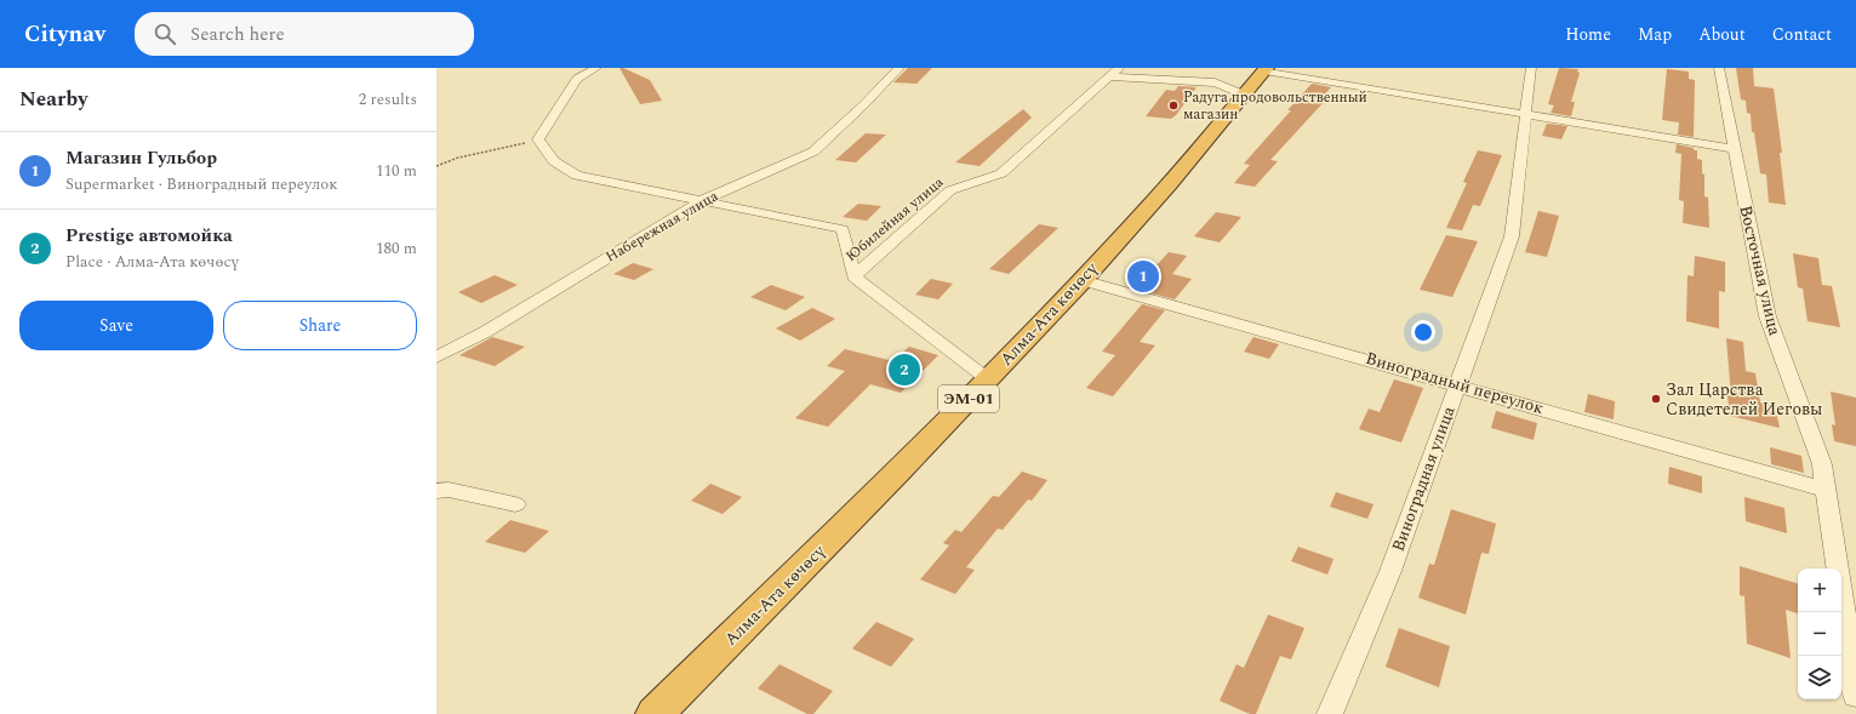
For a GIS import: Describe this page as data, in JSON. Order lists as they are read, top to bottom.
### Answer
{
  "streets": {
    "highway": ["Алма-Ата көчөсү", "ЭМ-01"],
    "street": [
      "Юбилейная улица",
      "Набережная улица",
      "Восточная улица",
      "Виноградный переулок",
      "Виноградная улица"
    ]
  },
  "crossings": [
    ["Восточная улица", "Виноградный переулок"],
    ["Алма-Ата көчөсү", "Виноградный переулок"],
    ["Виноградный переулок", "Виноградная улица"]
  ],
  "places": ["Радуга продовольственный магазин", "Зал Царства Свидетелей Иеговы"],
  "page": {
    "header": "Citynav",
    "search": "Search here",
    "nav": [
      "Home",
      "Map",
      "About",
      "Contact"
    ],
    "heading": ["Nearby", "2 results"],
    "list": [
      {
        "mark": "1",
        "name": "Магазин Гульбор",
        "note": "Supermarket · Виноградный переулок",
        "value": "110 m"
      },
      {
        "mark": "2",
        "name": "Prestige автомойка",
        "note": "Place · Алма-Ата көчөсү",
        "value": "180 m"
      }
    ],
    "pins": ["1", "2"],
    "buttons": ["Save", "Share"],
    "map_buttons": ["+", "−"]
  }
}
